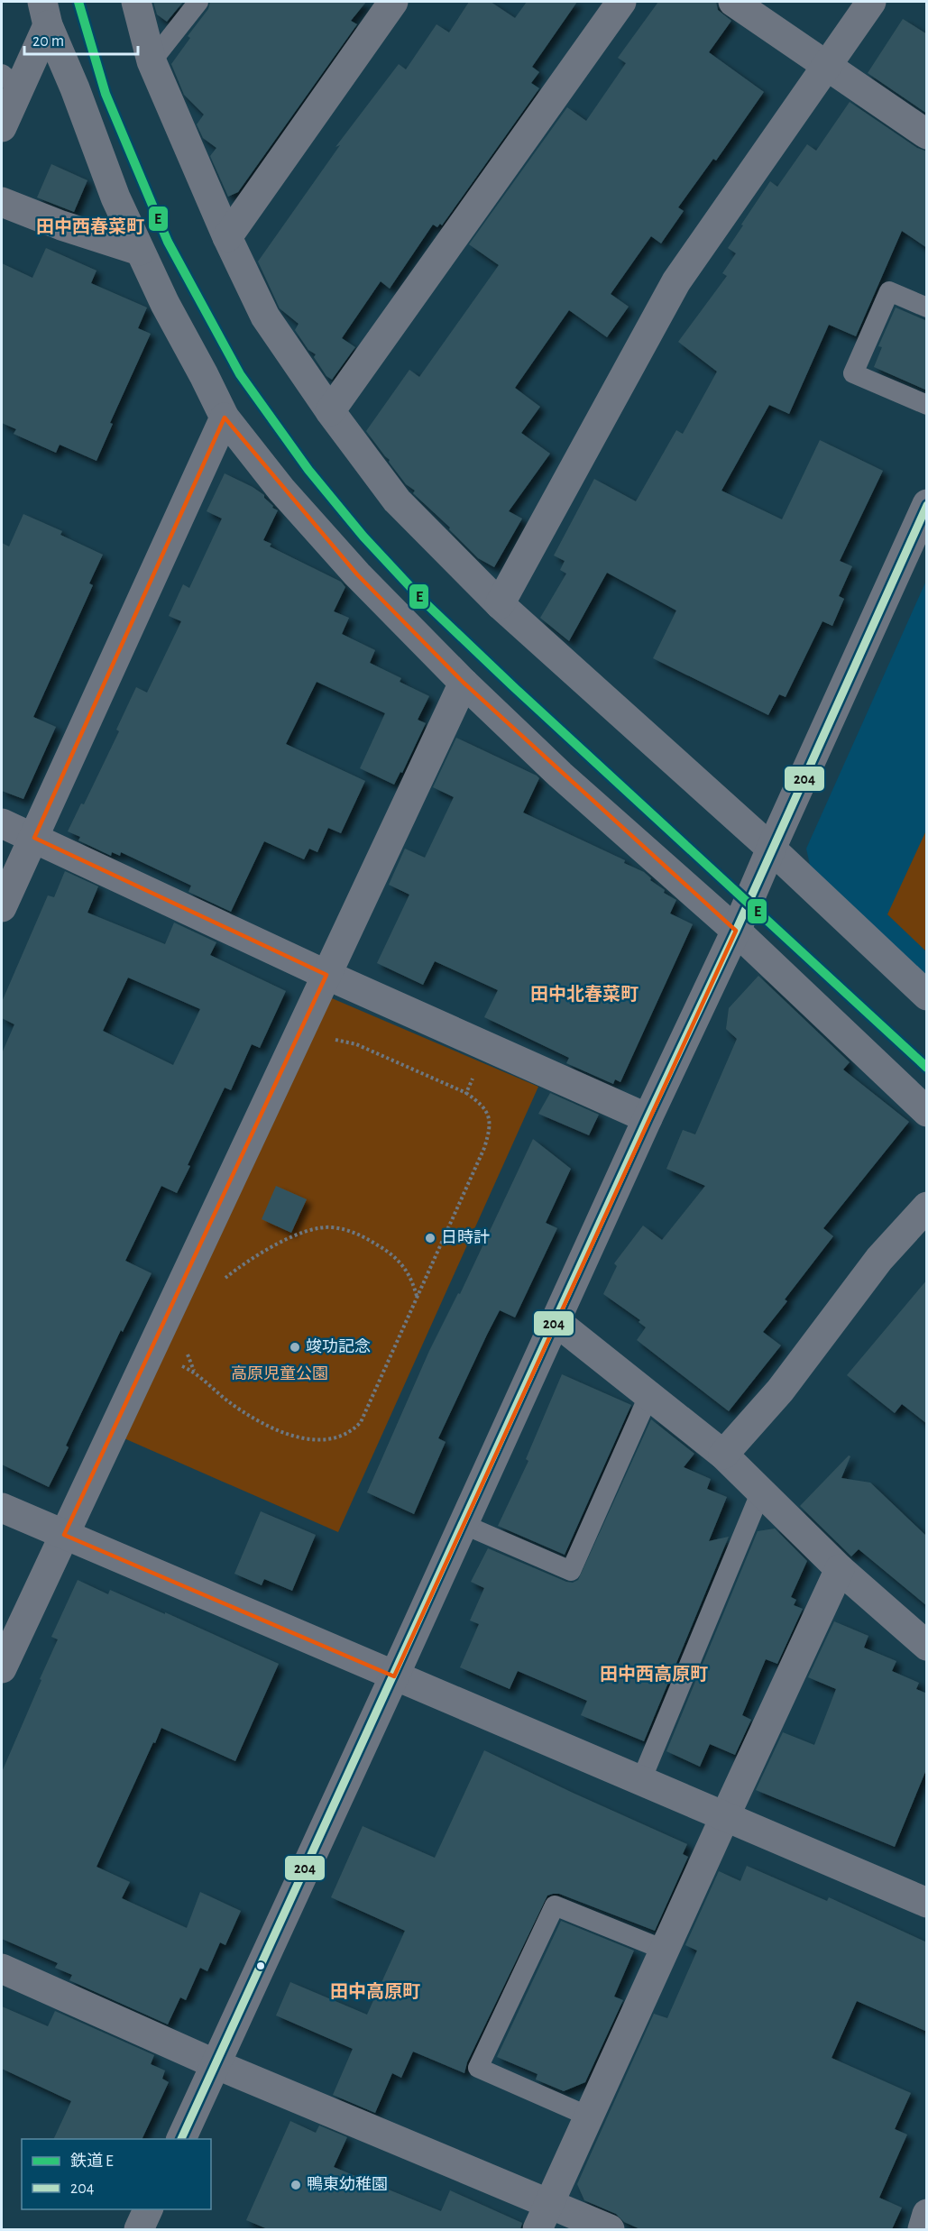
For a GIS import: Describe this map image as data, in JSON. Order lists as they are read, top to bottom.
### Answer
{
  "districts": [
    "田中西春菜町",
    "田中北春菜町",
    "田中西高原町",
    "田中高原町"
  ],
  "parks": ["高原児童公園"],
  "places": ["日時計", "竣功記念", "鴨東幼稚園"],
  "lines": ["rail line E", "transit line 204"],
  "legend": ["鉄道 E", "204"],
  "scale_bar": "20 m"
}
